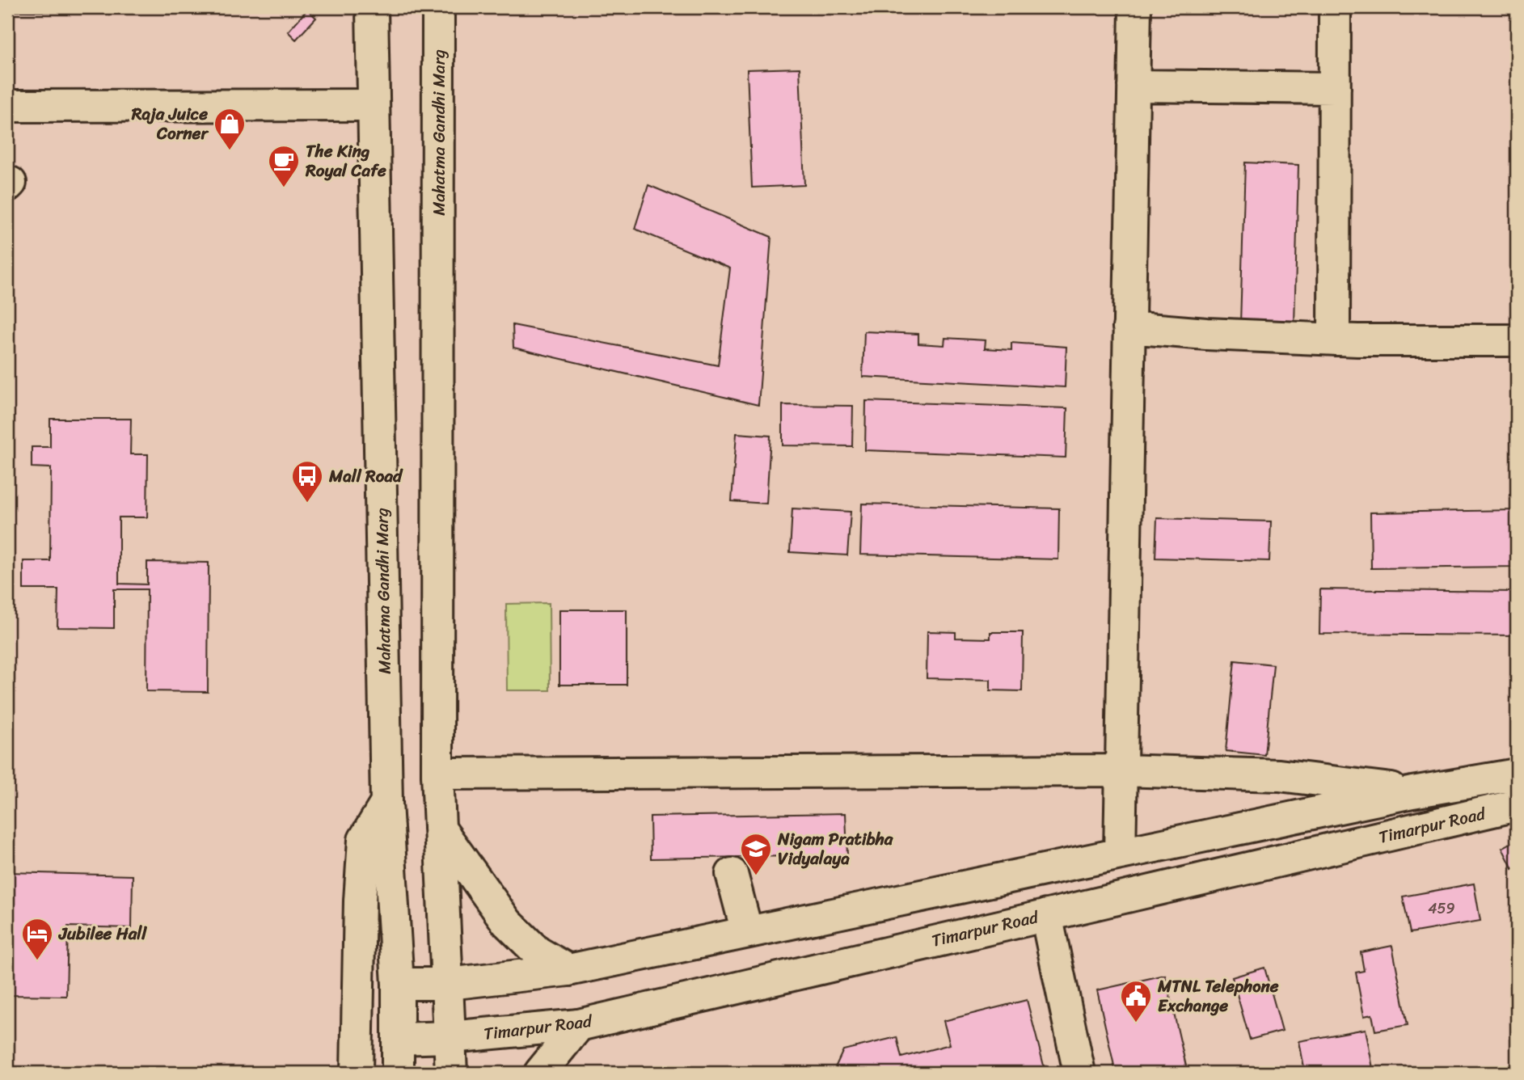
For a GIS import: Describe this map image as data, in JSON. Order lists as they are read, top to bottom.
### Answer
{
  "streets": {
    "street": ["Mahatma Gandhi Marg", "Timarpur Road"]
  },
  "crossings": [
    ["Mahatma Gandhi Marg", "Timarpur Road"]
  ],
  "places": {
    "shop": ["Raja Juice Corner"],
    "cafe": ["The King Royal Cafe"],
    "bus stop": ["Mall Road"],
    "school or university": ["Nigam Pratibha Vidyalaya"],
    "hotel": ["Jubilee Hall"],
    "public building": ["MTNL Telephone Exchange"]
  },
  "house_numbers": ["459"]
}
